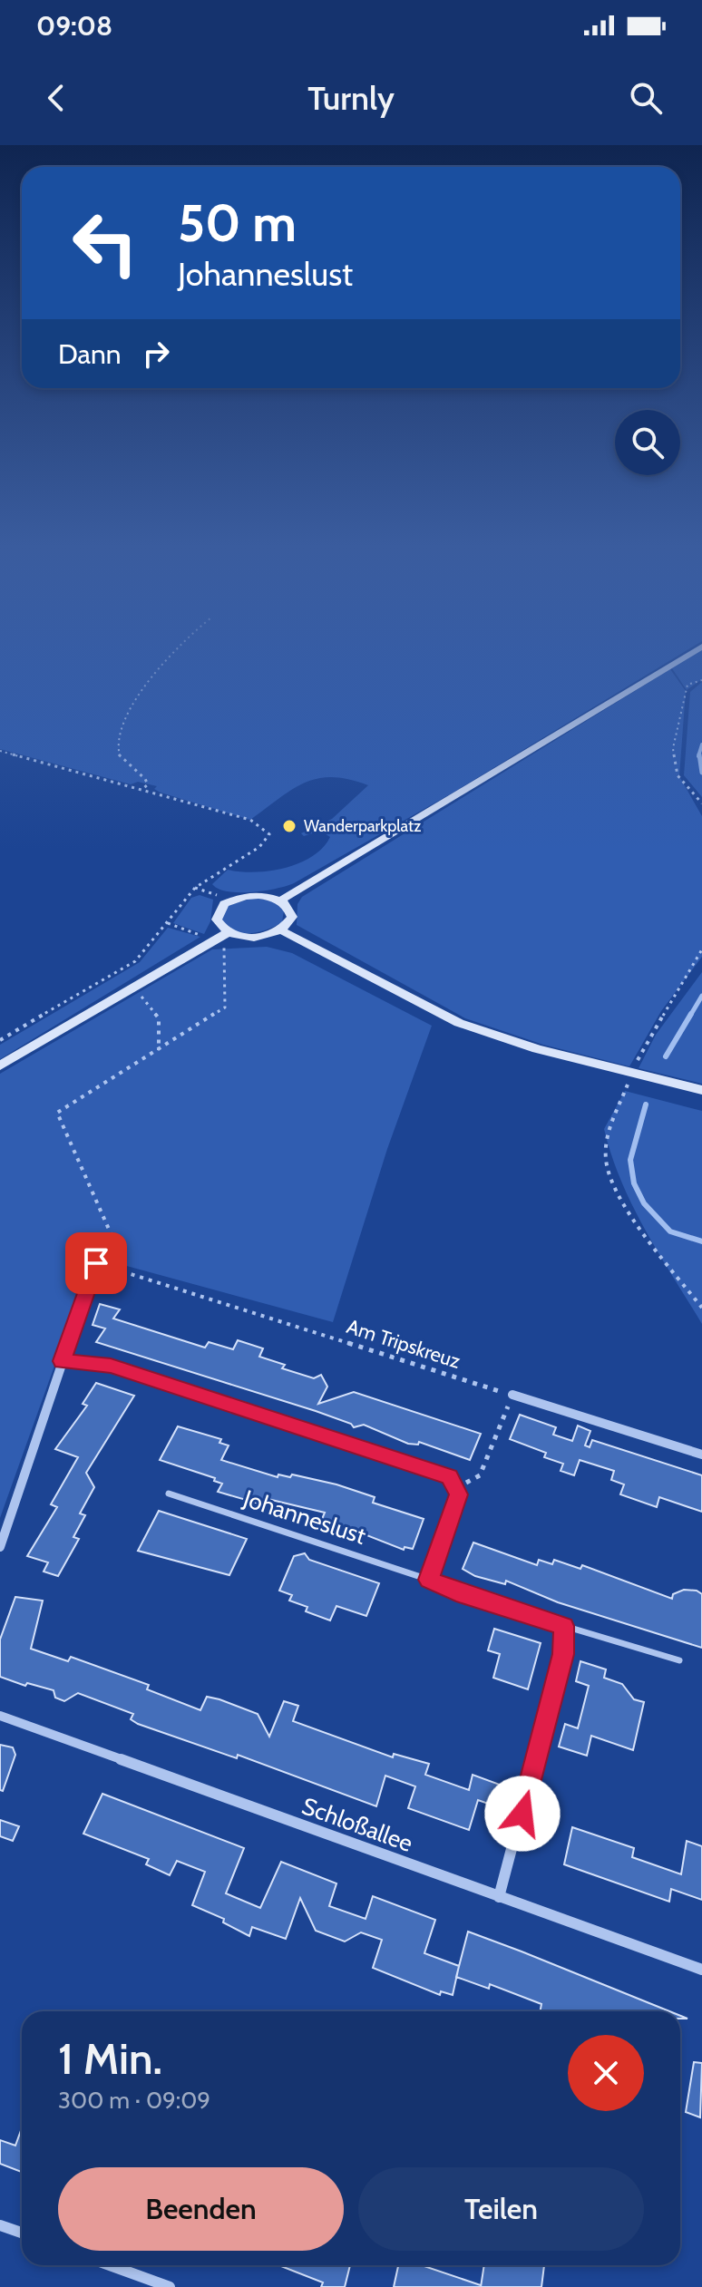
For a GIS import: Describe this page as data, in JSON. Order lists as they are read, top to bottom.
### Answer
{
  "streets": {
    "street": ["Johanneslust", "Schloßallee"],
    "path": ["Am Tripskreuz"]
  },
  "places": ["Wanderparkplatz"],
  "page": {
    "status": "09:08",
    "header": "Turnly",
    "turn": ["50 m", "Johanneslust"],
    "then": "Dann",
    "heading": ["1 Min.", "300 m · 09:09"],
    "buttons": ["Beenden", "Teilen"]
  }
}
